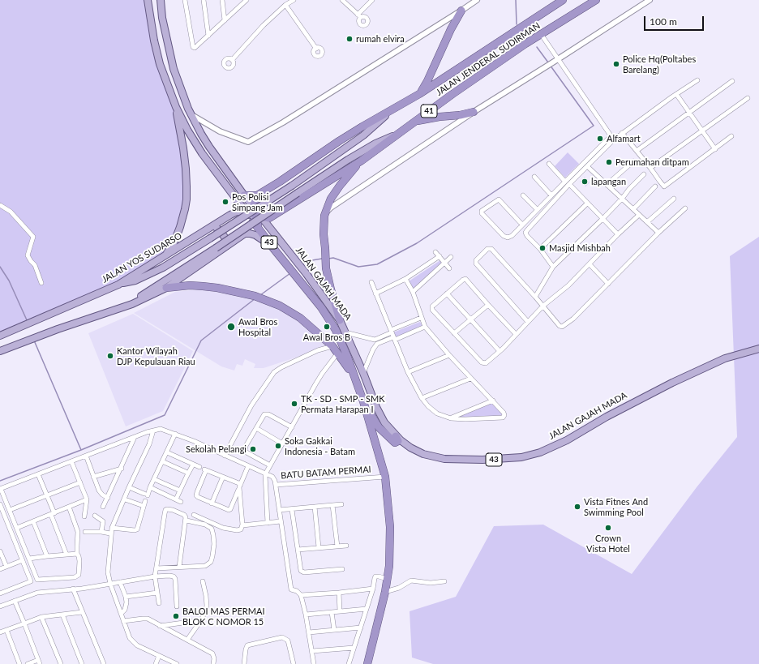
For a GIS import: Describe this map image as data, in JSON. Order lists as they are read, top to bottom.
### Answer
{
  "streets": {
    "highway": [
      "JALAN JENDERAL SUDIRMAN",
      "41",
      "43",
      "JALAN GAJAH MADA"
    ],
    "main road": ["JALAN YOS SUDARSO"],
    "street": ["BATU BATAM PERMAI"]
  },
  "crossings": [
    ["JALAN JENDERAL SUDIRMAN", "JALAN YOS SUDARSO"],
    ["JALAN JENDERAL SUDIRMAN", "JALAN GAJAH MADA"],
    ["JALAN YOS SUDARSO", "JALAN GAJAH MADA"],
    ["JALAN GAJAH MADA", "BATU BATAM PERMAI"]
  ],
  "places": [
    "rumah elvira",
    "Police Hq(Poltabes Barelang)",
    "Alfamart",
    "Perumahan ditpam",
    "lapangan",
    "Pos Polisi Simpang Jam",
    "Masjid Mishbah",
    "Awal Bros Hospital",
    "Awal Bros B",
    "Kantor Wilayah DJP Kepulauan Riau",
    "TK - SD - SMP - SMK Permata Harapan I",
    "Soka Gakkai Indonesia - Batam",
    "Sekolah Pelangi",
    "Vista Fitnes And Swimming Pool",
    "Crown Vista Hotel",
    "BALOI MAS PERMAI BLOK C NOMOR 15"
  ],
  "scale_bar": "100 m"
}
